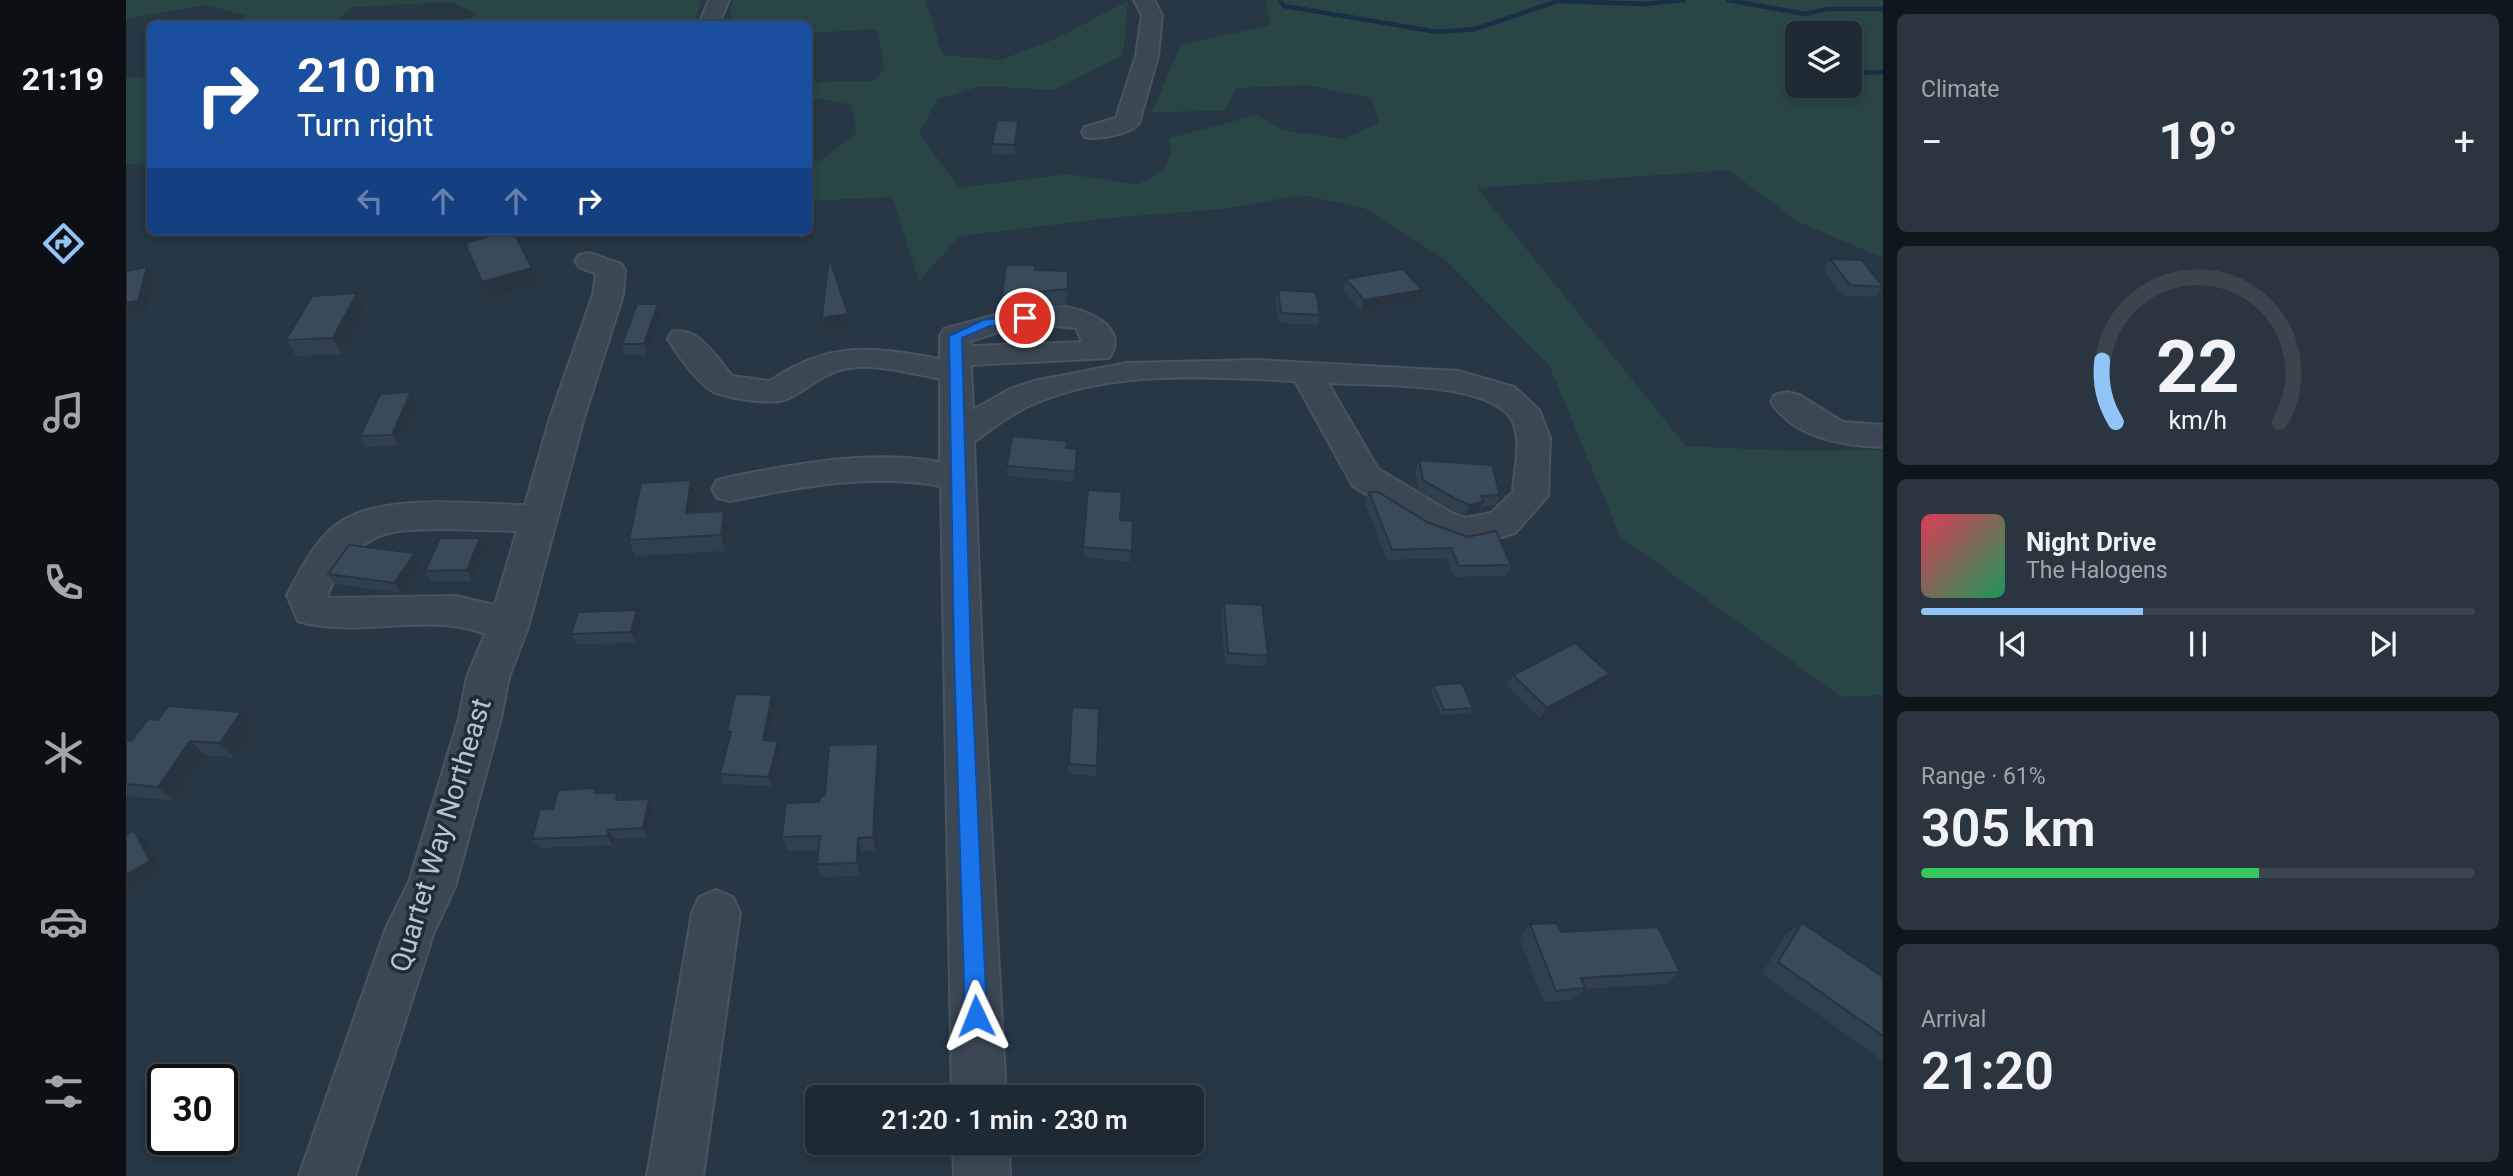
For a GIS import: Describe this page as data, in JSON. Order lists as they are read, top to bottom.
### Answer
{
  "streets": {
    "street": ["Quartet Way Northeast"]
  },
  "page": {
    "tabs": "21:19",
    "tile": [
      "Climate",
      ["Range · 61%", "305 km"],
      ["Arrival", "21:20"]
    ],
    "turn": ["210 m", "Turn right"],
    "heat": ["−", "19°", "+"],
    "song": ["Night Drive", "The Halogens"],
    "limit": "30",
    "trip": "21:20 · 1 min · 230 m",
    "gauge": ["22", "km/h"]
  }
}
